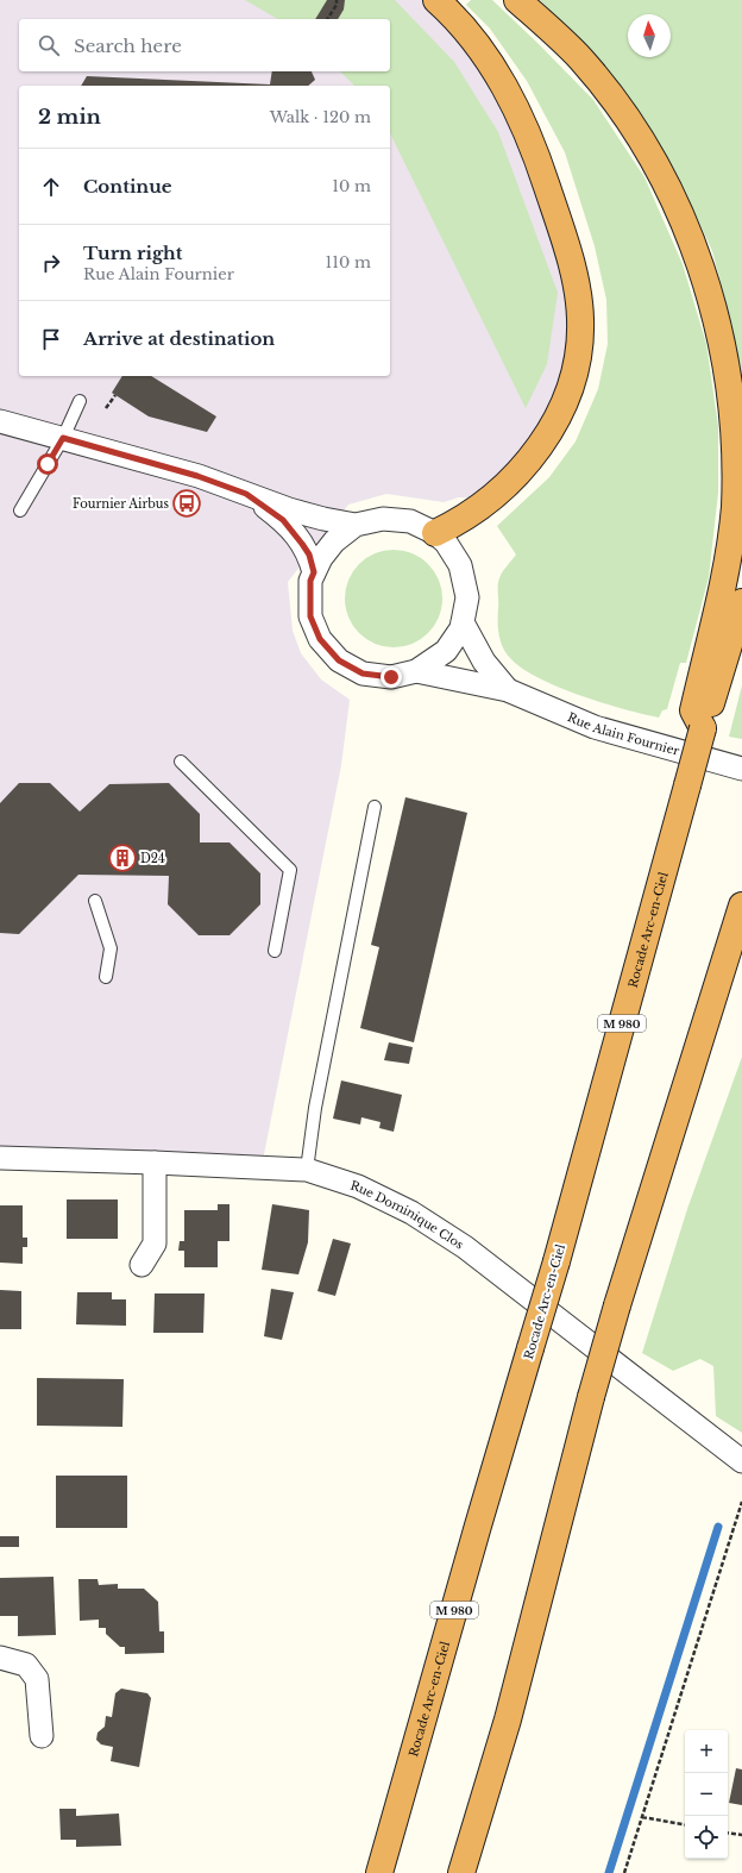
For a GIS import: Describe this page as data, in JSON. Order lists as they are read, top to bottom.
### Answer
{
  "streets": {
    "highway": ["Rocade Arc-en-Ciel", "M 980"],
    "street": ["Rue Alain Fournier", "Rue Dominique Clos"]
  },
  "crossings": [
    ["Rocade Arc-en-Ciel", "M 980"]
  ],
  "places": {
    "bus stop": ["Fournier Airbus"],
    "building": ["D24"]
  },
  "north": "top",
  "page": {
    "search": "Search here",
    "heading": ["2 min", "Walk · 120 m"],
    "list": [
      ["Continue", "10 m"],
      ["Turn right", "Rue Alain Fournier", "110 m"],
      "Arrive at destination"
    ],
    "map_buttons": ["+", "−"]
  }
}
